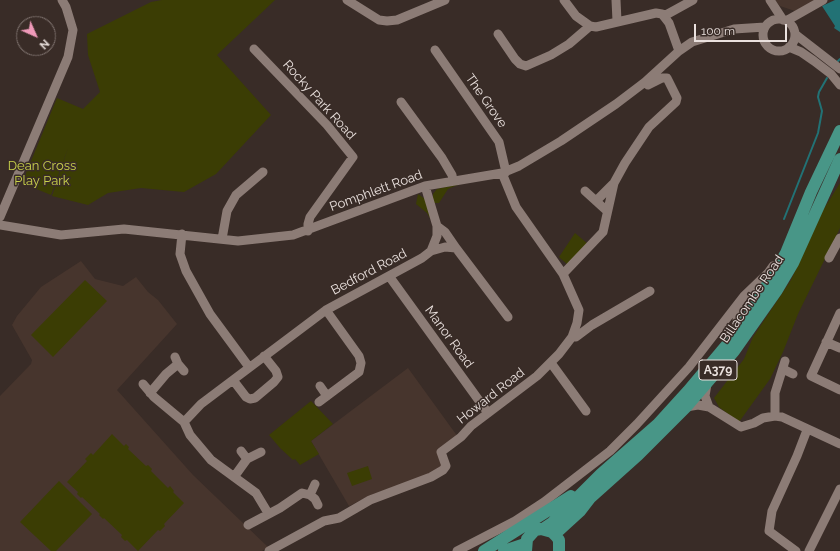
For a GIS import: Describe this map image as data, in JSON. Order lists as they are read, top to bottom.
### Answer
{
  "streets": {
    "main road": ["Billacombe Road", "A379"],
    "street": [
      "Rocky Park Road",
      "The Grove",
      "Pomphlett Road",
      "Bedford Road",
      "Manor Road",
      "Howard Road"
    ]
  },
  "crossings": [
    ["Rocky Park Road", "Pomphlett Road"],
    ["The Grove", "Pomphlett Road"],
    ["The Grove", "Howard Road"],
    ["Pomphlett Road", "Howard Road"],
    ["Bedford Road", "Manor Road"],
    ["Manor Road", "Howard Road"]
  ],
  "parks": ["Dean Cross Play Park"],
  "scale_bar": "100 m",
  "north": "bottom right"
}
